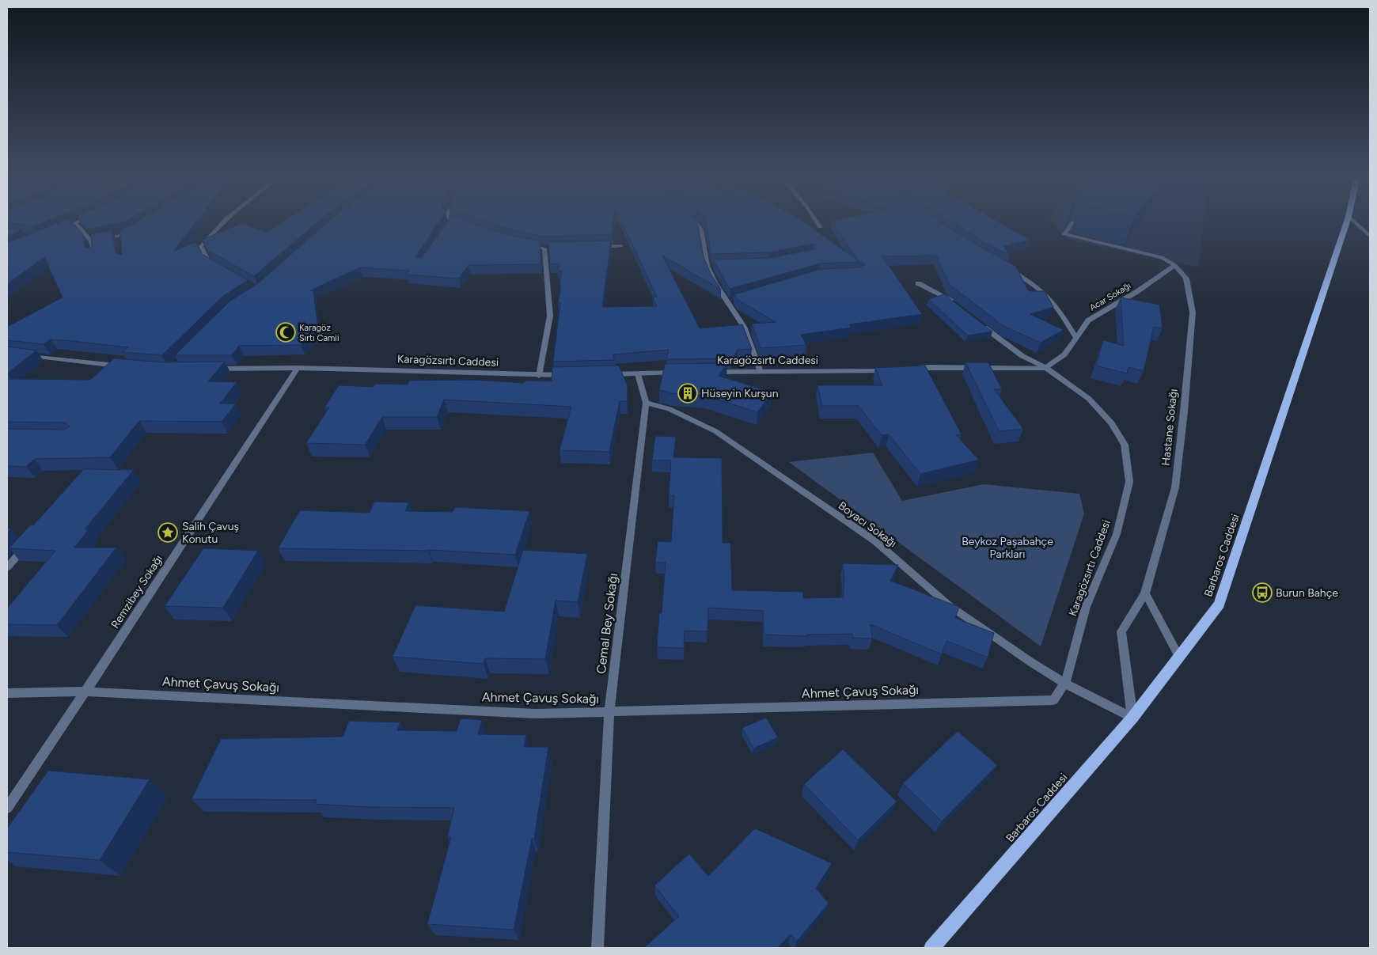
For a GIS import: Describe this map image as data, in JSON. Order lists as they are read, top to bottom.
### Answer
{
  "streets": {
    "main road": ["Barbaros Caddesi"],
    "street": [
      "Acar Sokağı",
      "Karagözsırtı Caddesi",
      "Hastane Sokağı",
      "Boyacı Sokağı",
      "Remzibey Sokağı",
      "Cemal Bey Sokağı",
      "Ahmet Çavuş Sokağı"
    ]
  },
  "crossings": [
    ["Acar Sokağı", "Karagözsırtı Caddesi"],
    ["Acar Sokağı", "Hastane Sokağı"],
    ["Karagözsırtı Caddesi", "Boyacı Sokağı"],
    ["Karagözsırtı Caddesi", "Remzibey Sokağı"],
    ["Karagözsırtı Caddesi", "Ahmet Çavuş Sokağı"],
    ["Hastane Sokağı", "Barbaros Caddesi"],
    ["Boyacı Sokağı", "Cemal Bey Sokağı"],
    ["Boyacı Sokağı", "Ahmet Çavuş Sokağı"],
    ["Remzibey Sokağı", "Ahmet Çavuş Sokağı"],
    ["Cemal Bey Sokağı", "Ahmet Çavuş Sokağı"]
  ],
  "parks": ["Beykoz Paşabahçe Parkları"],
  "places": {
    "mosque": ["Karagöz Sırtı Camii"],
    "building": ["Hüseyin Kurşun"],
    "place": ["Salih Çavuş Konutu"],
    "bus stop": ["Burun Bahçe"]
  }
}
